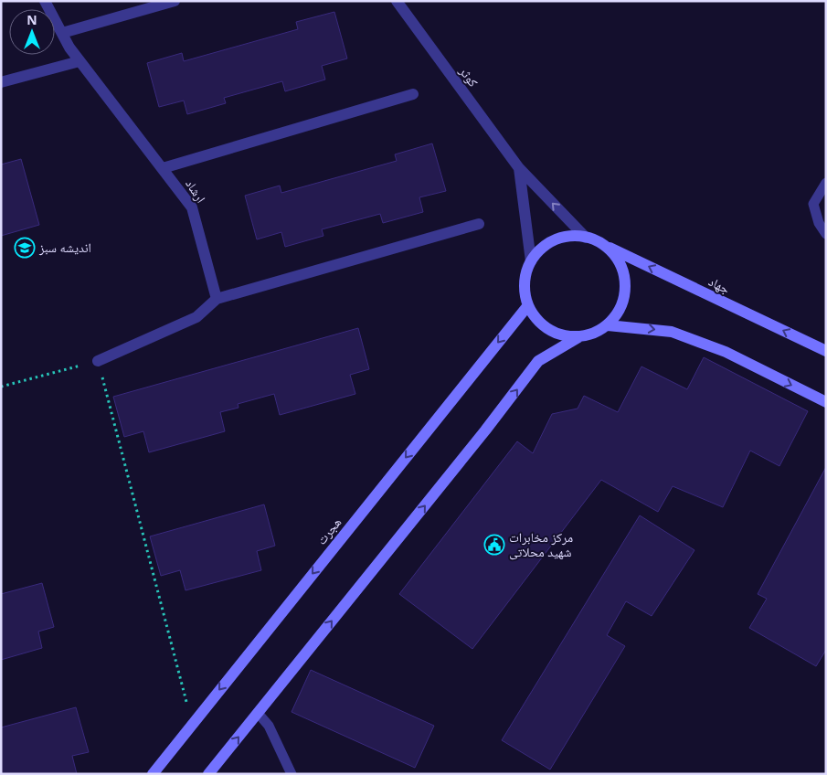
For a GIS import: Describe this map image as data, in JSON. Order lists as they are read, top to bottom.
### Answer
{
  "streets": {
    "main road": ["جهاد", "هجرت"],
    "street": ["کوثر", "ارشاد"]
  },
  "crossings": [
    ["کوثر", "جهاد"],
    ["کوثر", "هجرت"],
    ["جهاد", "هجرت"]
  ],
  "places": {
    "school or university": ["اندیشه سبز"],
    "public building": ["مرکز مخابرات شهید محلاتی"]
  },
  "north": "top"
}
